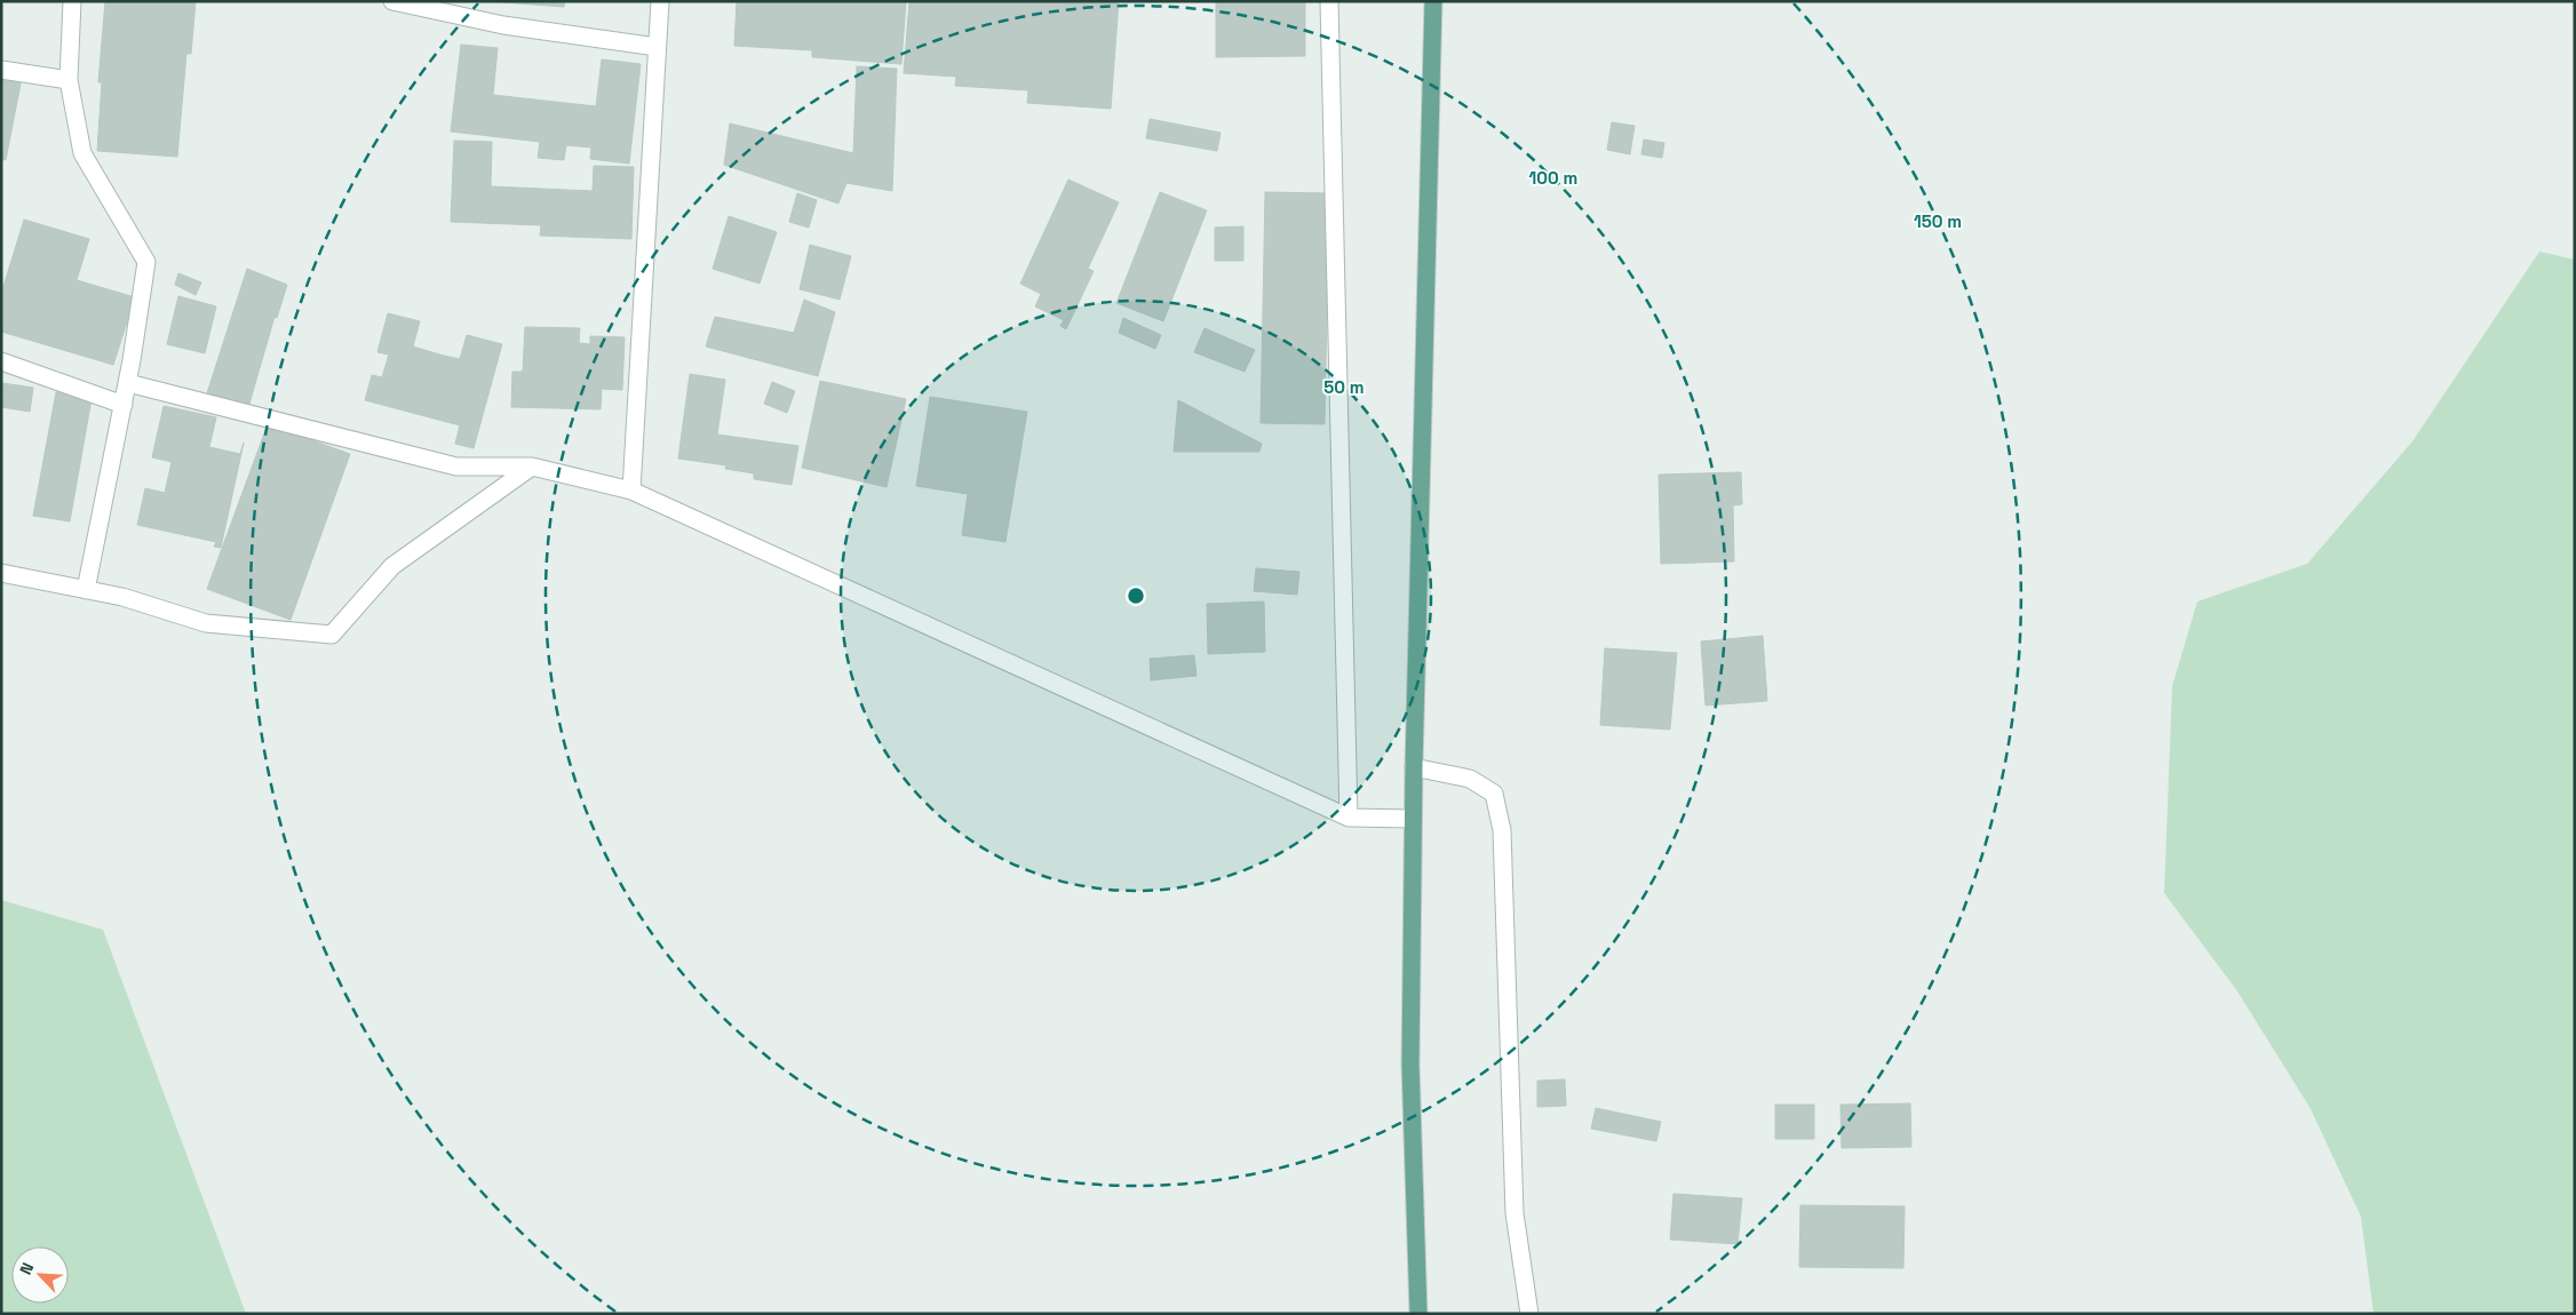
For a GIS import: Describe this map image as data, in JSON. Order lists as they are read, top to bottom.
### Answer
{
  "north": "top left",
  "rings": ["100 m", "150 m", "50 m"]
}
